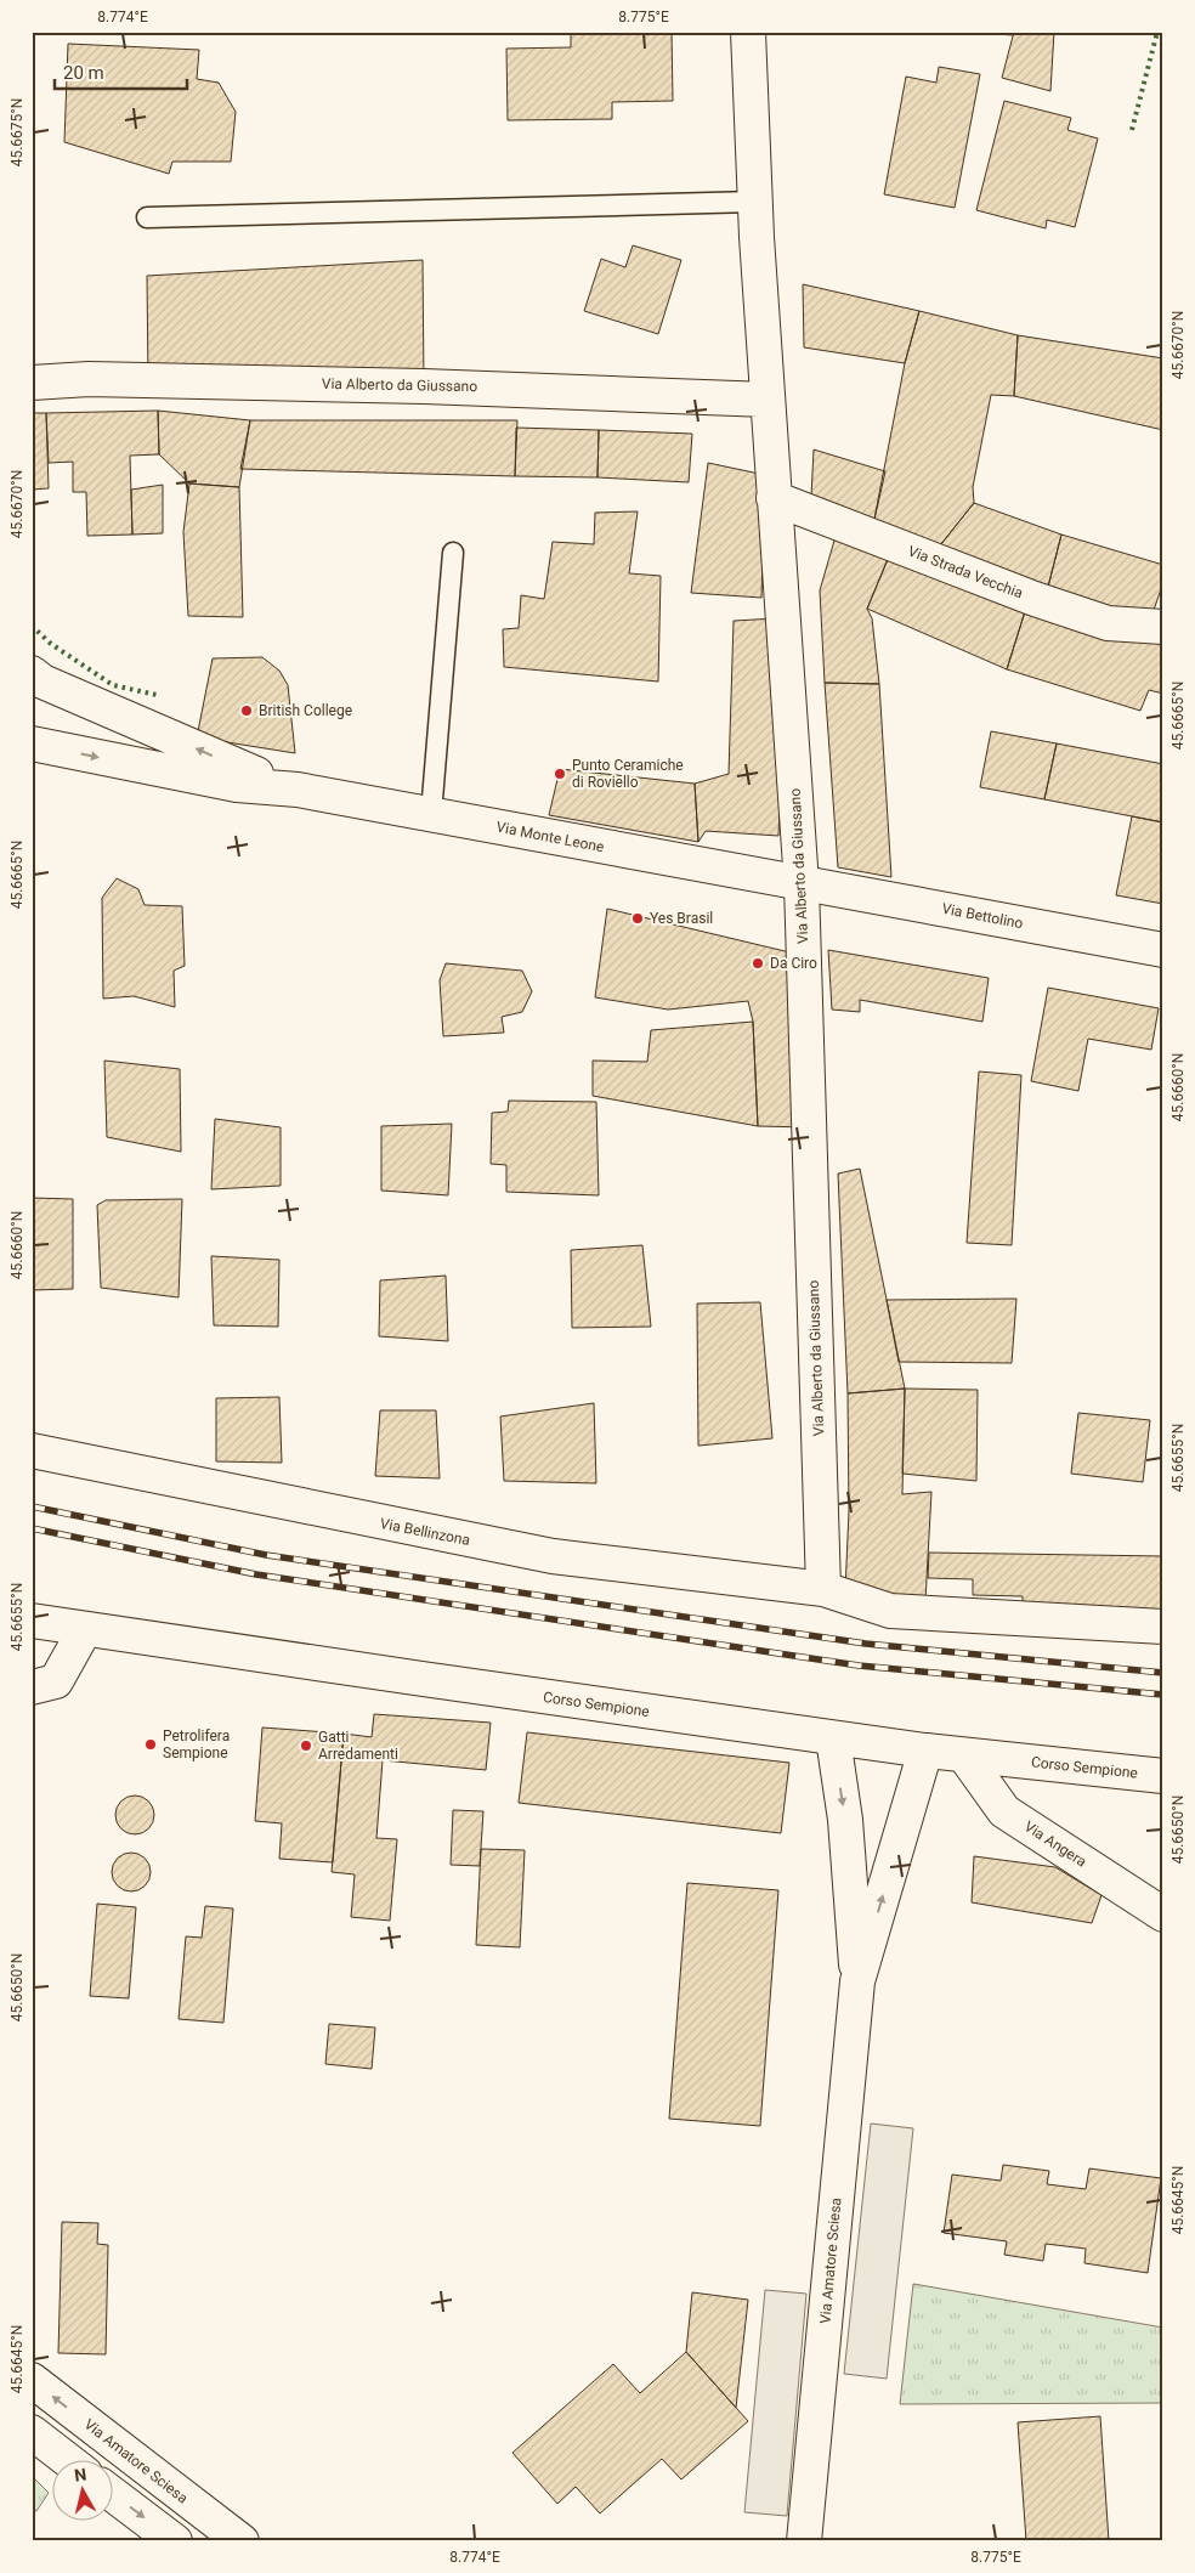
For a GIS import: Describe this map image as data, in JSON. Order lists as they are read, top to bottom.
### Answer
{
  "streets": {
    "street": [
      "Via Alberto da Giussano",
      "Via Strada Vecchia",
      "Via Monte Leone",
      "Via Bettolino",
      "Via Bellinzona",
      "Corso Sempione",
      "Via Angera",
      "Via Amatore Sciesa"
    ]
  },
  "crossings": [
    ["Via Alberto da Giussano", "Via Strada Vecchia"],
    ["Via Alberto da Giussano", "Via Monte Leone"],
    ["Via Alberto da Giussano", "Via Bettolino"],
    ["Via Alberto da Giussano", "Via Bellinzona"],
    ["Via Monte Leone", "Via Bettolino"],
    ["Corso Sempione", "Via Angera"],
    ["Corso Sempione", "Via Amatore Sciesa"]
  ],
  "places": [
    "British College",
    "Punto Ceramiche di Roviello",
    "Yes Brasil",
    "Da Ciro",
    "Petrolifera Sempione",
    "Gatti Arredamenti"
  ],
  "scale_bar": "20 m",
  "north": "top",
  "coordinates": [
    "8.774°E",
    "8.775°E",
    "45.6675°N",
    "45.6670°N",
    "45.6665°N",
    "45.6660°N",
    "45.6655°N",
    "45.6650°N",
    "45.6645°N"
  ]
}
